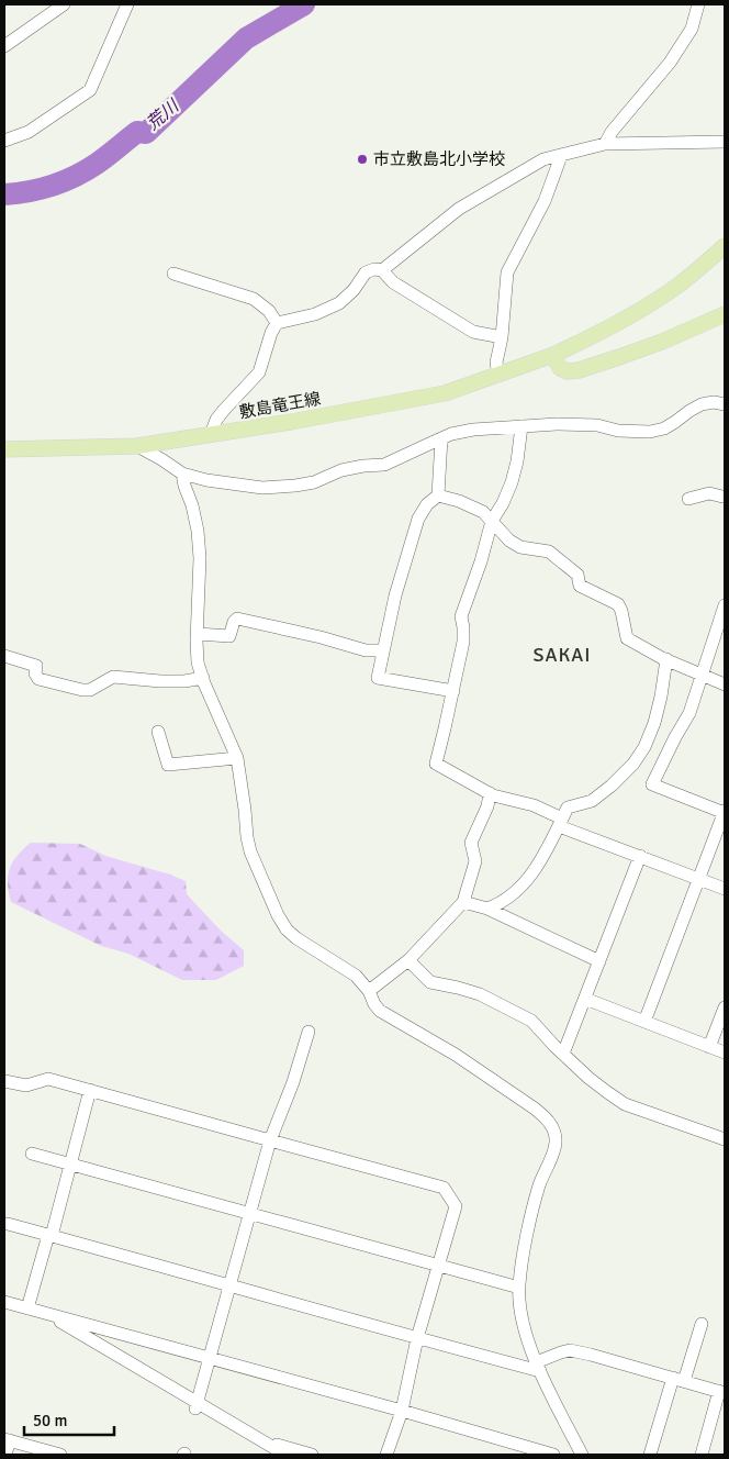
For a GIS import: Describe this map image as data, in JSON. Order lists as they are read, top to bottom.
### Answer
{
  "streets": {
    "main road": ["敷島竜王線"]
  },
  "districts": ["SAKAI"],
  "water": ["荒川"],
  "places": ["市立敷島北小学校"],
  "scale_bar": "50 m"
}
